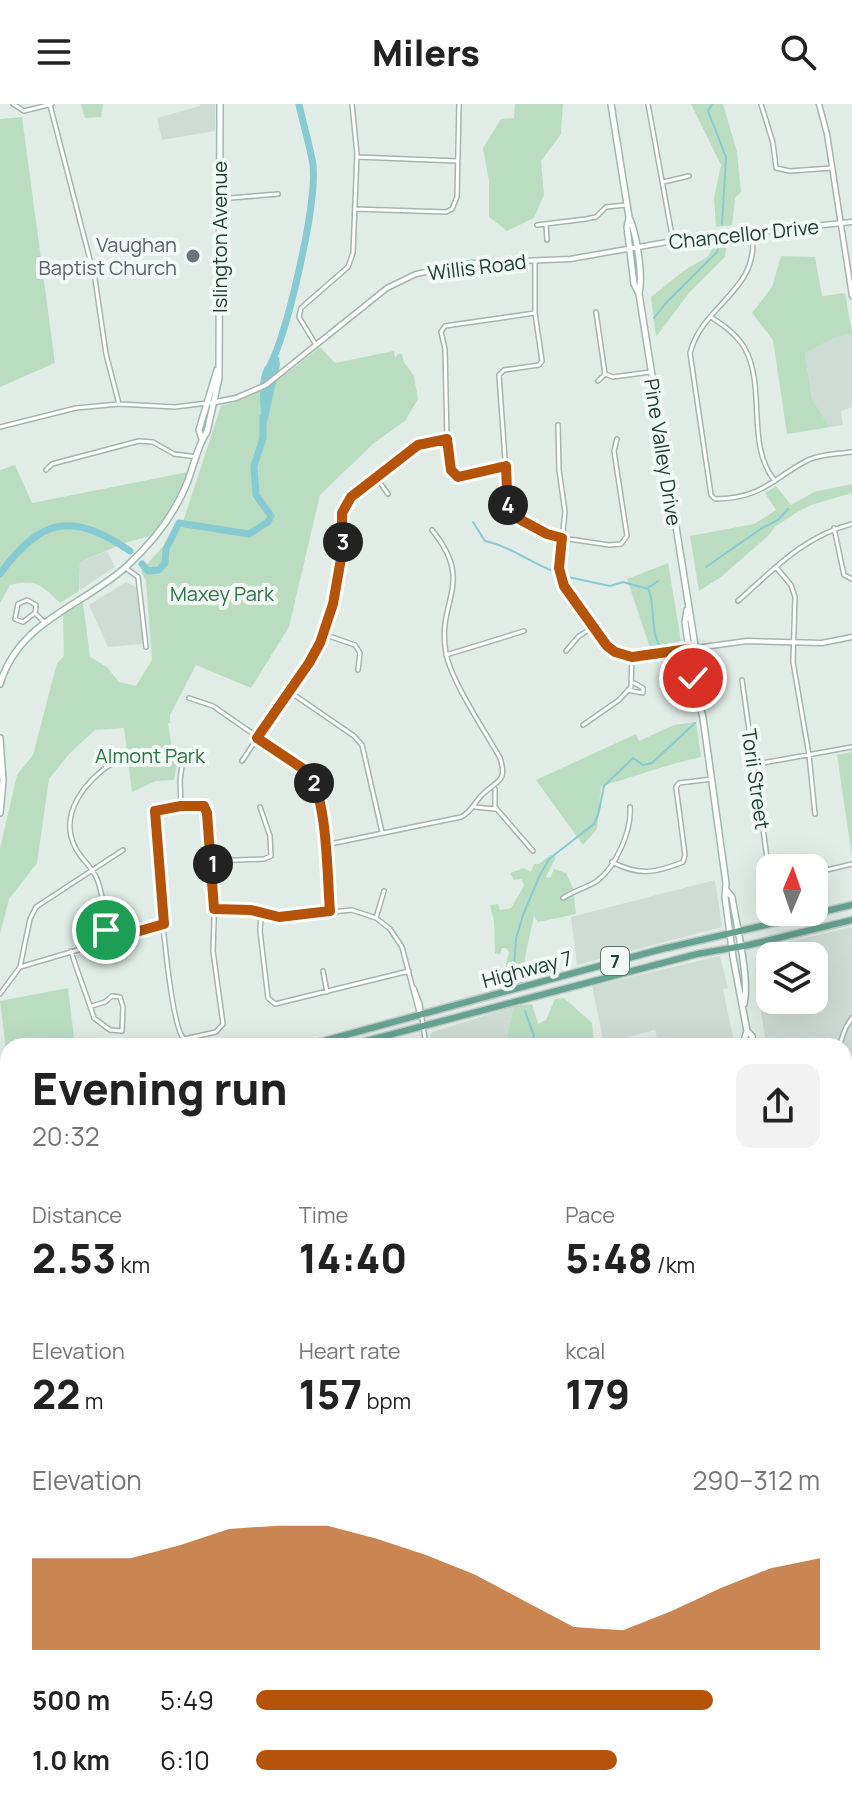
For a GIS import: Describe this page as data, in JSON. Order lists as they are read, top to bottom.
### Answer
{
  "streets": {
    "main road": [
      "Islington Avenue",
      "Pine Valley Drive",
      "7",
      "Highway 7"
    ],
    "street": ["Chancellor Drive", "Willis Road", "Torii Street"]
  },
  "crossings": [
    ["Chancellor Drive", "Willis Road"],
    ["Chancellor Drive", "Pine Valley Drive"],
    ["Islington Avenue", "Willis Road"],
    ["Willis Road", "Pine Valley Drive"],
    ["Pine Valley Drive", "Highway 7"]
  ],
  "parks": ["Maxey Park", "Almont Park"],
  "places": ["Vaughan Baptist Church"],
  "north": "top",
  "page": {
    "header": "Milers",
    "pins": [
      "4",
      "3",
      "2",
      "1"
    ],
    "heading": ["Evening run", "20:32"],
    "stats": [
      ["Distance", "2.53 km"],
      ["Time", "14:40"],
      ["Pace", "5:48 /km"],
      ["Elevation", "22 m"],
      ["Heart rate", "157 bpm"],
      ["kcal", "179"]
    ],
    "chart": ["Elevation", "290–312 m"],
    "list": [
      {
        "name": "500 m",
        "note": "5:49"
      },
      {
        "name": "1.0 km",
        "note": "6:10"
      }
    ]
  }
}
